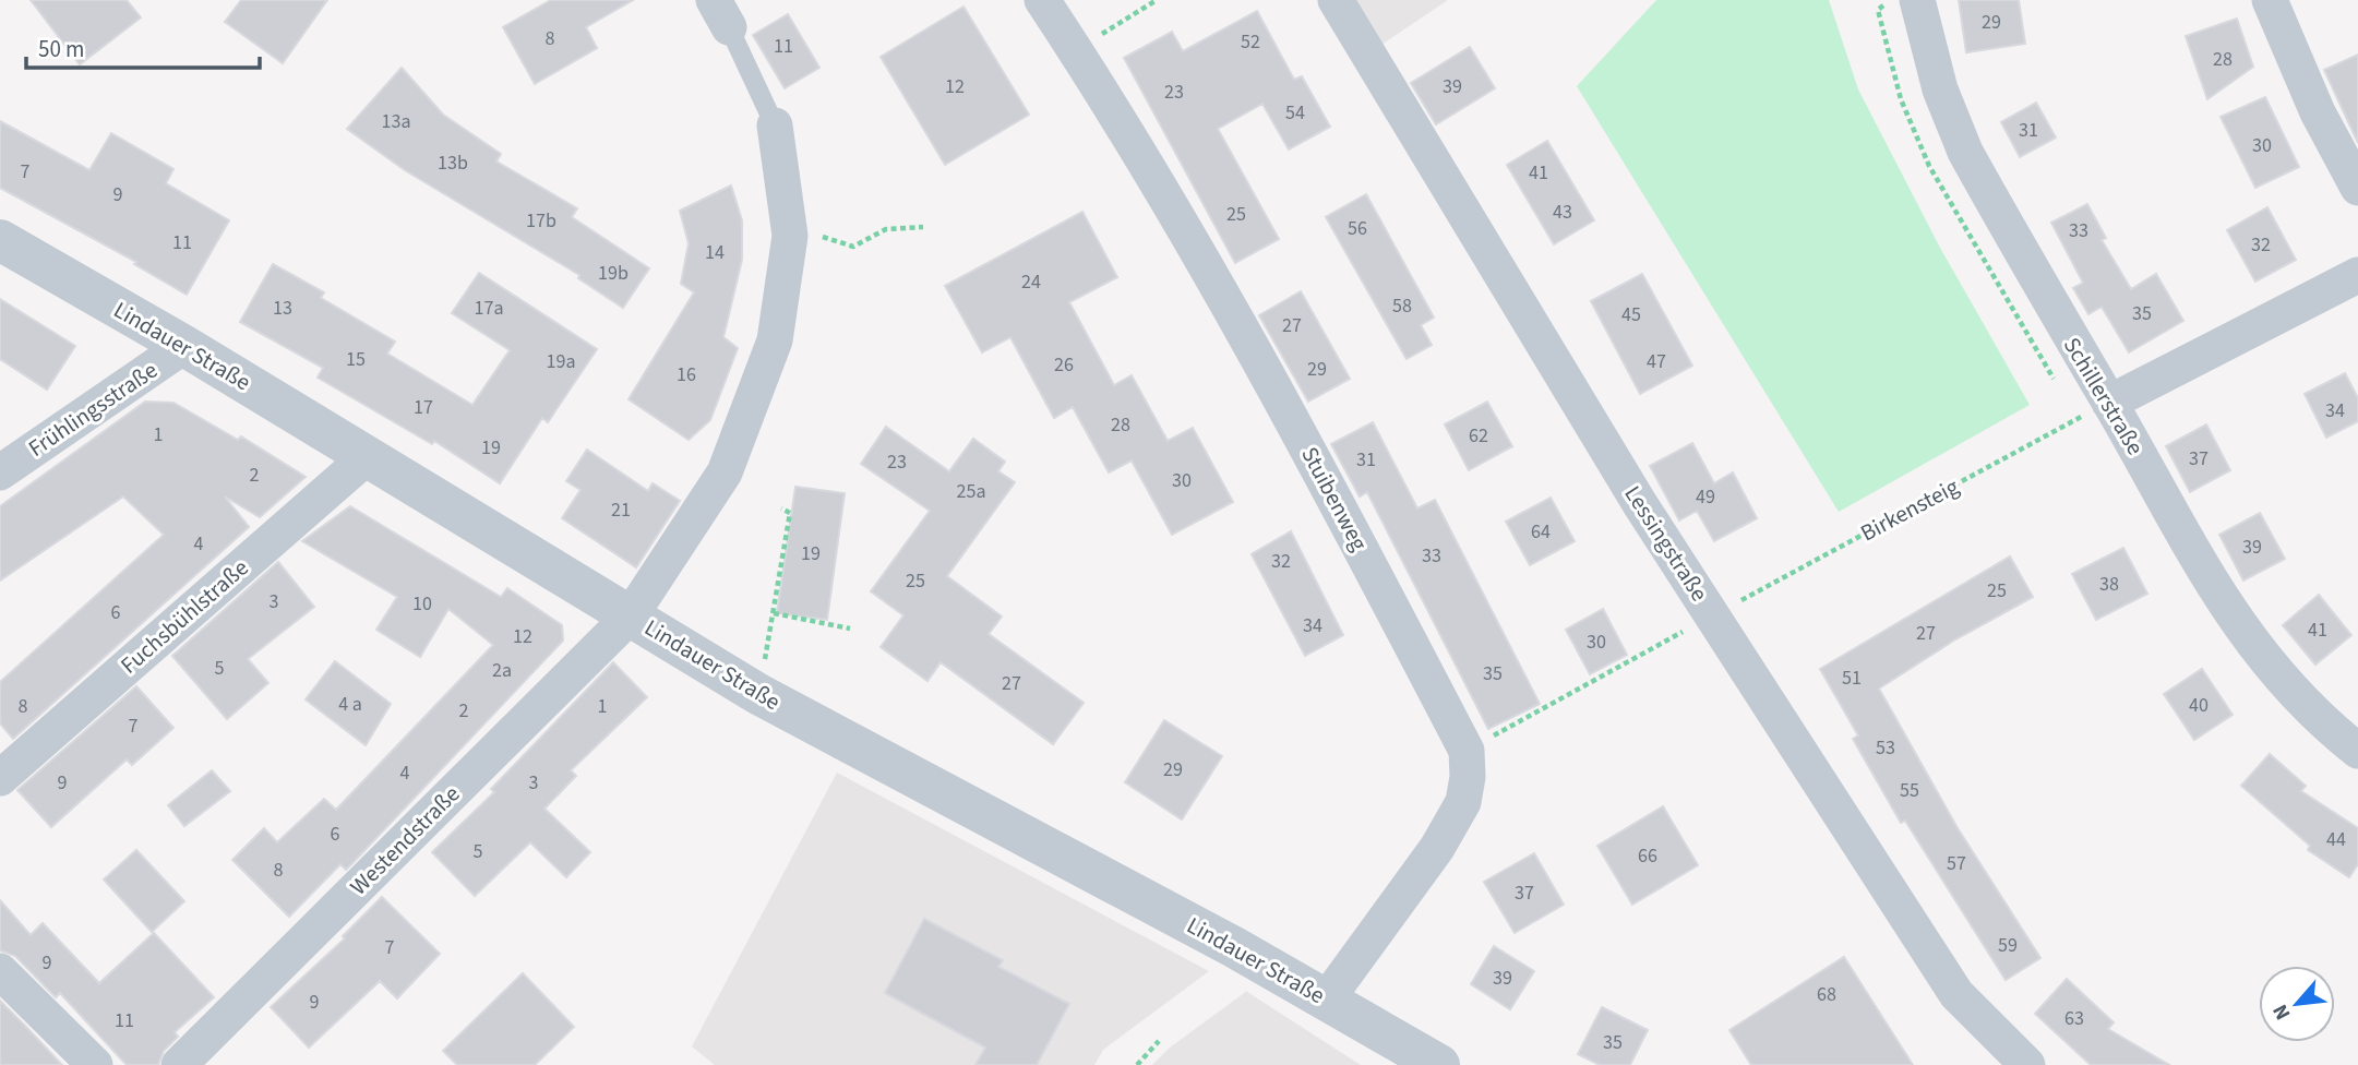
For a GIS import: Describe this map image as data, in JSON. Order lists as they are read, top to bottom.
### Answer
{
  "streets": {
    "street": [
      "Lindauer Straße",
      "Schillerstraße",
      "Frühlingsstraße",
      "Stuibenweg",
      "Lessingstraße",
      "Fuchsbühlstraße",
      "Westendstraße"
    ],
    "path": ["Birkensteig"]
  },
  "crossings": [
    ["Lindauer Straße", "Frühlingsstraße"],
    ["Lindauer Straße", "Stuibenweg"],
    ["Lindauer Straße", "Fuchsbühlstraße"],
    ["Lindauer Straße", "Westendstraße"],
    ["Schillerstraße", "Birkensteig"],
    ["Stuibenweg", "Birkensteig"],
    ["Birkensteig", "Lessingstraße"]
  ],
  "house_numbers": [
    "29",
    "8",
    "52",
    "11",
    "28",
    "12",
    "39",
    "23",
    "54",
    "13a",
    "31",
    "30",
    "13b",
    "7",
    "41",
    "9",
    "43",
    "25",
    "17b",
    "56",
    "33",
    "11",
    "32",
    "14",
    "19b",
    "24",
    "58",
    "13",
    "17a",
    "35",
    "45",
    "27",
    "15",
    "19a",
    "47",
    "26",
    "29",
    "16",
    "17",
    "34",
    "28",
    "1",
    "62",
    "19",
    "37",
    "31",
    "23",
    "2",
    "30",
    "25a",
    "49",
    "21",
    "64",
    "4",
    "39",
    "19",
    "33",
    "32",
    "25",
    "38",
    "25",
    "3",
    "10",
    "6",
    "34",
    "41",
    "27",
    "12",
    "30",
    "5",
    "2a",
    "35",
    "51",
    "27",
    "4 a",
    "40",
    "8",
    "1",
    "2",
    "7",
    "53",
    "29",
    "4",
    "9",
    "3",
    "55",
    "6",
    "44",
    "5",
    "66",
    "57",
    "8",
    "37",
    "59",
    "7",
    "9",
    "39",
    "68",
    "9",
    "63",
    "11",
    "35"
  ],
  "scale_bar": "50 m",
  "north": "bottom left"
}
